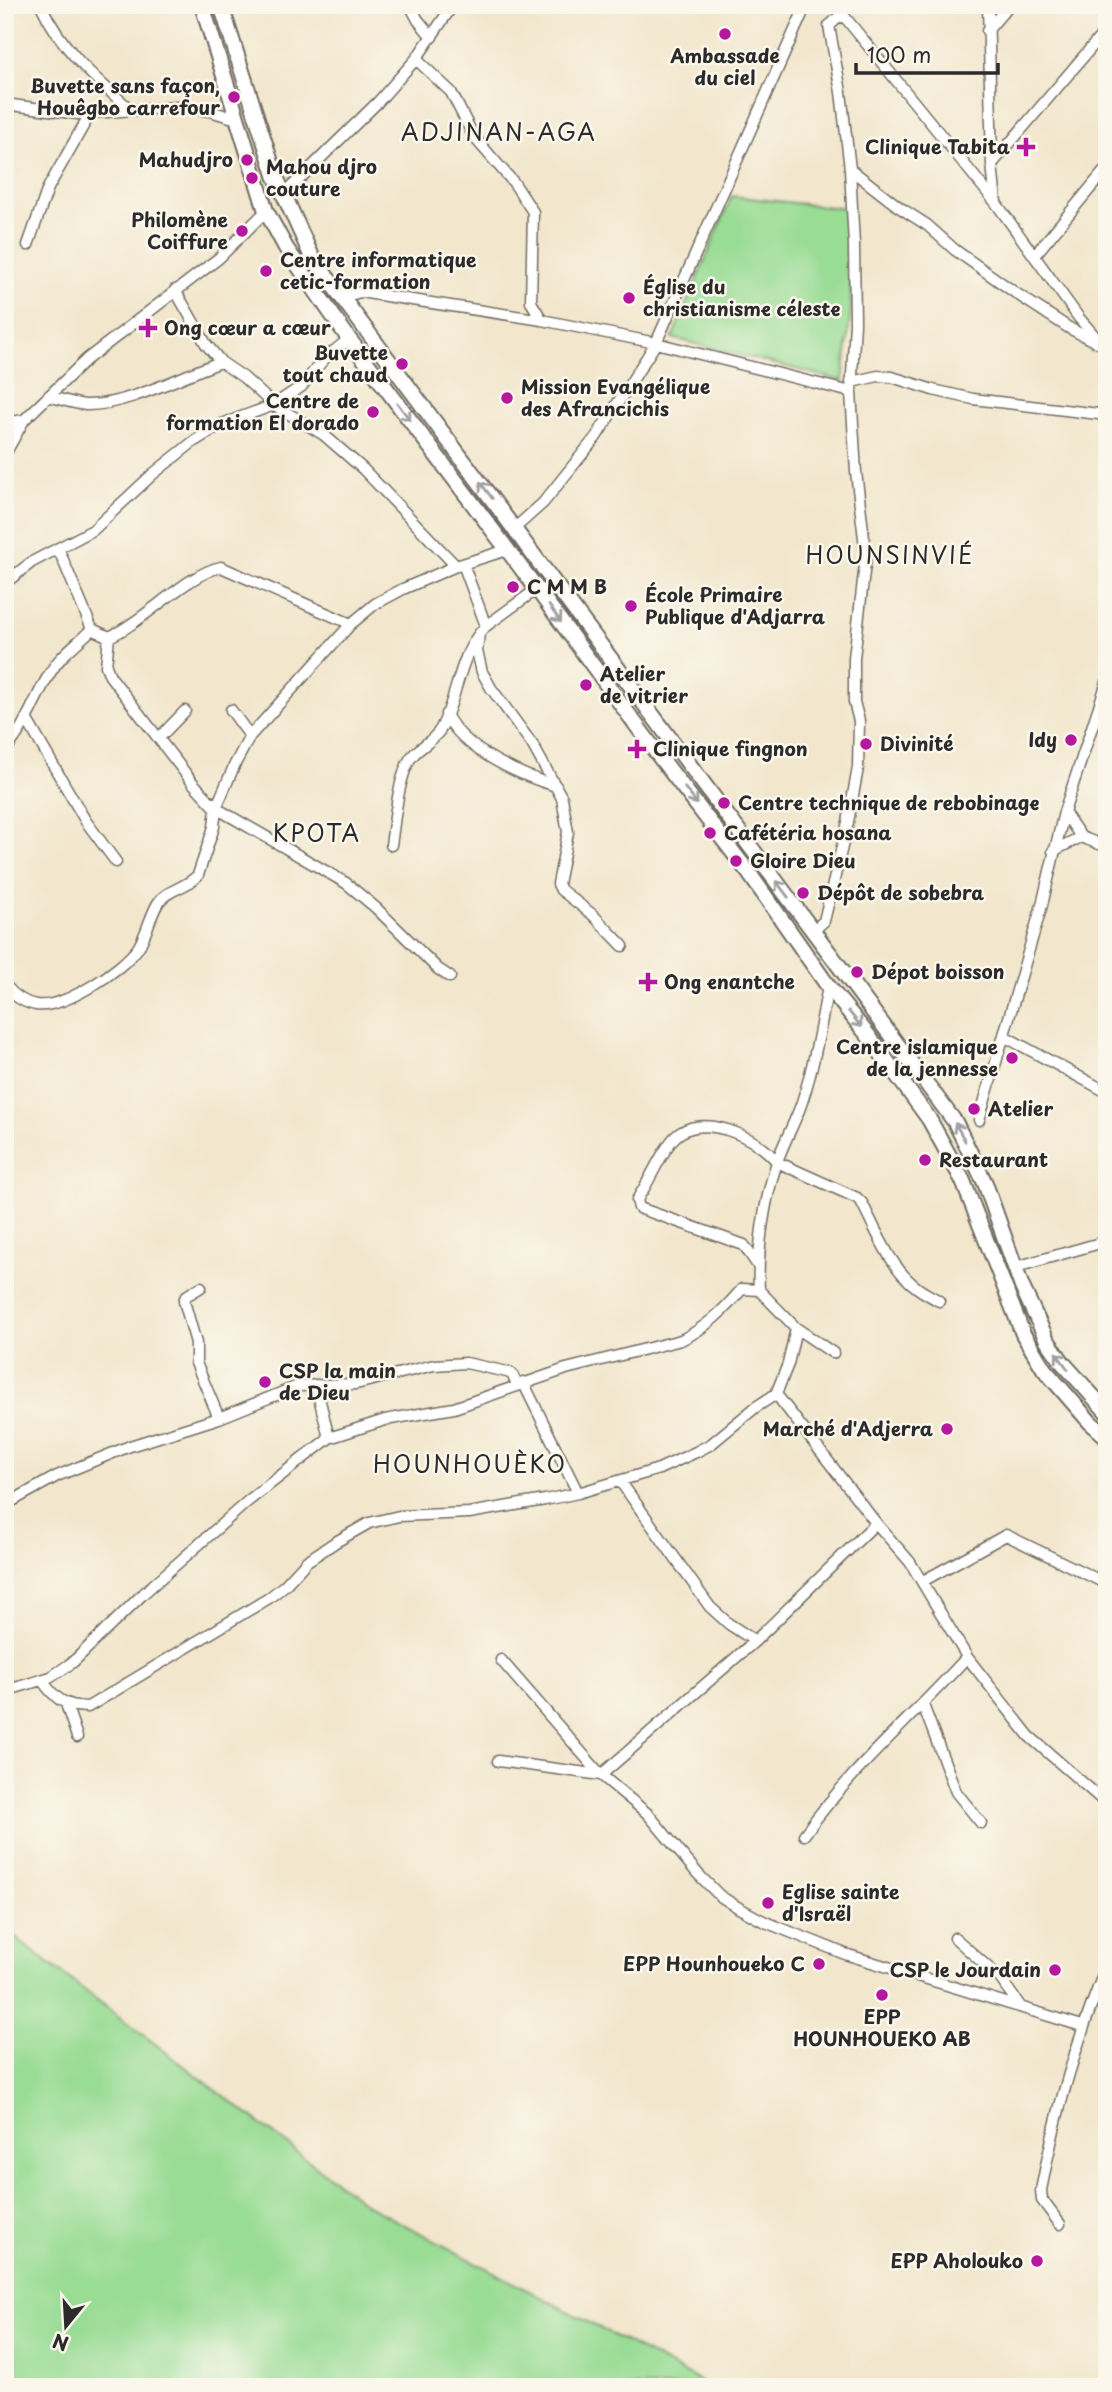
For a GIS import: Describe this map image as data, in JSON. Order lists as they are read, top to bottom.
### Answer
{
  "districts": [
    "ADJINAN-AGA",
    "HOUNSINVIÉ",
    "KPOTA",
    "HOUNHOUÈKO"
  ],
  "places": {
    "other": [
      "Ambassade du ciel",
      "Buvette sans façon, Houêgbo carrefour",
      "Mahudjro",
      "Mahou djro couture",
      "Philomène Coiffure",
      "Centre informatique cetic-formation",
      "Église du christianisme céleste",
      "Buvette tout chaud",
      "Mission Evangélique des Afrancichis",
      "Centre de formation El dorado",
      "C M M B",
      "École Primaire Publique d'Adjarra",
      "Atelier de vitrier",
      "Idy",
      "Divinité",
      "Centre technique de rebobinage",
      "Cafétéria hosana",
      "Gloire Dieu",
      "Dépôt de sobebra",
      "Dépot boisson",
      "Centre islamique de la jennesse",
      "Atelier",
      "Restaurant",
      "CSP la main de Dieu",
      "Marché d'Adjerra",
      "Eglise sainte d'Israël",
      "EPP Hounhoueko C",
      "CSP le Jourdain",
      "EPP HOUNHOUEKO AB",
      "EPP Aholouko"
    ],
    "health": [
      "Clinique Tabita",
      "Ong cœur a cœur",
      "Clinique fingnon",
      "Ong enantche"
    ]
  },
  "scale_bar": "100 m",
  "north": "bottom"
}
